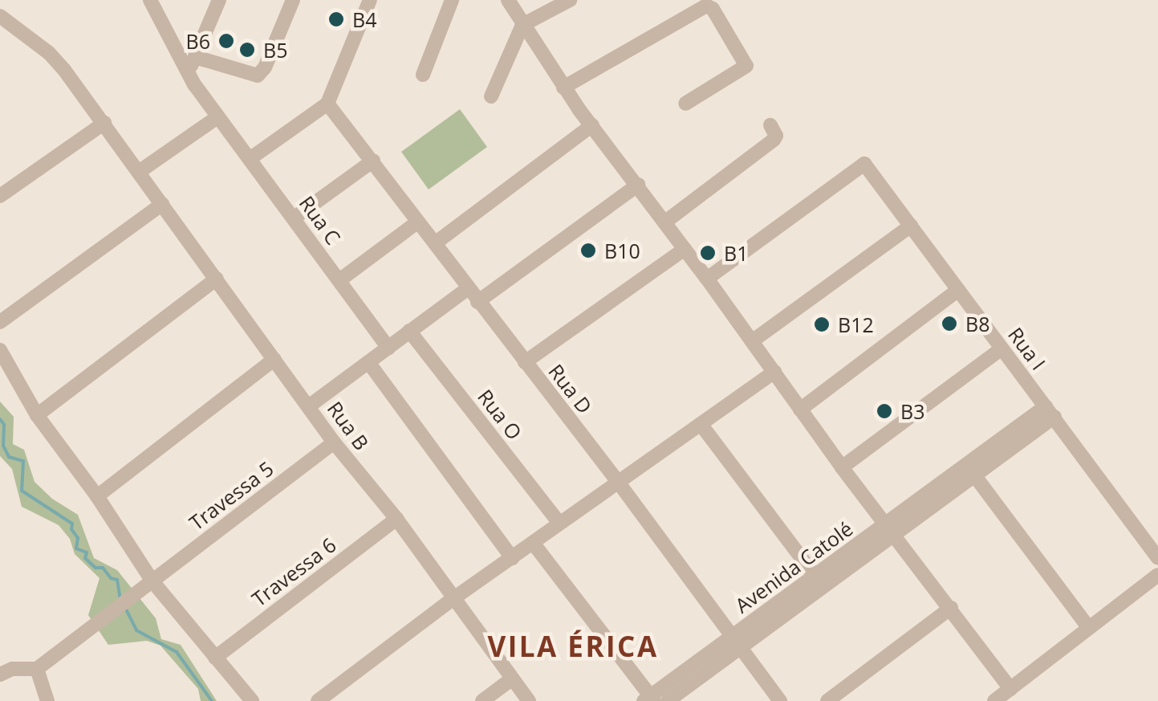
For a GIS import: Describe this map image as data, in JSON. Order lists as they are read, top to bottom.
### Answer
{
  "streets": {
    "street": [
      "Rua C",
      "Rua I",
      "Rua D",
      "Rua O",
      "Rua B",
      "Travessa 5",
      "Avenida Catolé",
      "Travessa 6"
    ]
  },
  "crossings": [
    ["Rua I", "Avenida Catolé"],
    ["Rua D", "Avenida Catolé"],
    ["Rua B", "Travessa 5"],
    ["Rua B", "Travessa 6"]
  ],
  "districts": ["VILA ÉRICA"],
  "places": [
    "B4",
    "B6",
    "B5",
    "B10",
    "B1",
    "B8",
    "B12",
    "B3"
  ]
}
